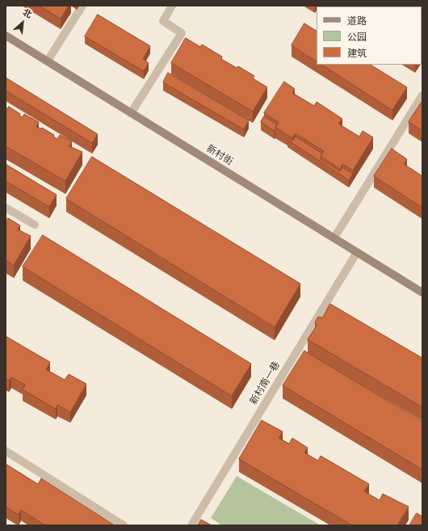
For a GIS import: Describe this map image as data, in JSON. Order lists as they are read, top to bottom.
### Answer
{
  "streets": {
    "street": ["新村街", "新村南一巷"]
  },
  "crossings": [
    ["新村街", "新村南一巷"]
  ],
  "legend": ["道路", "公园", "建筑"],
  "north": "top right"
}
